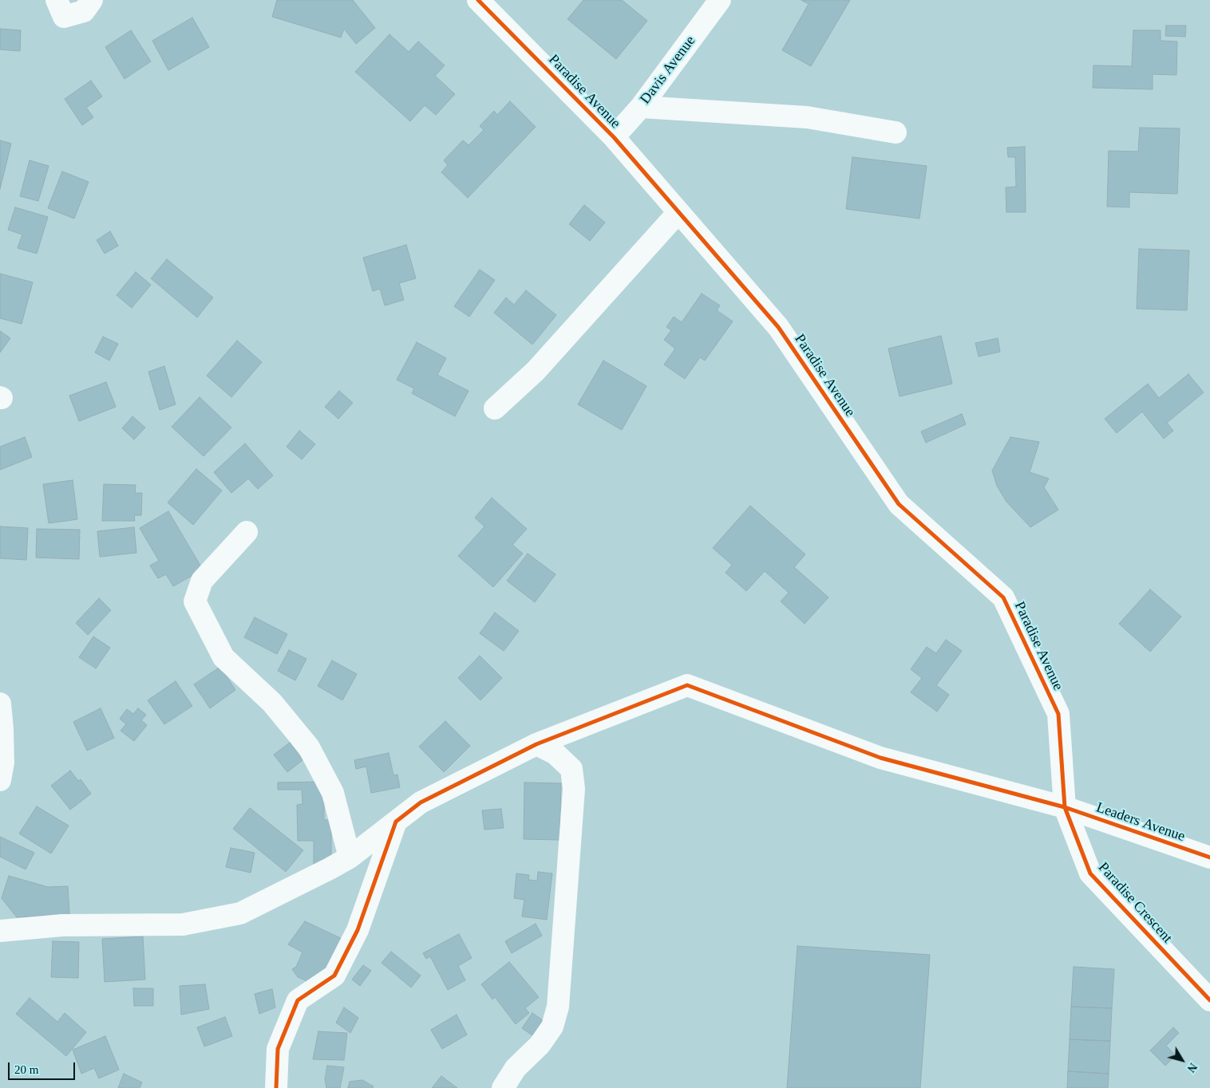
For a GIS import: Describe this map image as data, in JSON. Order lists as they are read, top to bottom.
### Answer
{
  "streets": {
    "street": [
      "Davis Avenue",
      "Paradise Avenue",
      "Leaders Avenue",
      "Paradise Crescent"
    ]
  },
  "crossings": [
    ["Davis Avenue", "Paradise Avenue"],
    ["Paradise Avenue", "Leaders Avenue"],
    ["Paradise Avenue", "Paradise Crescent"],
    ["Leaders Avenue", "Paradise Crescent"]
  ],
  "scale_bar": "20 m",
  "north": "bottom right"
}
